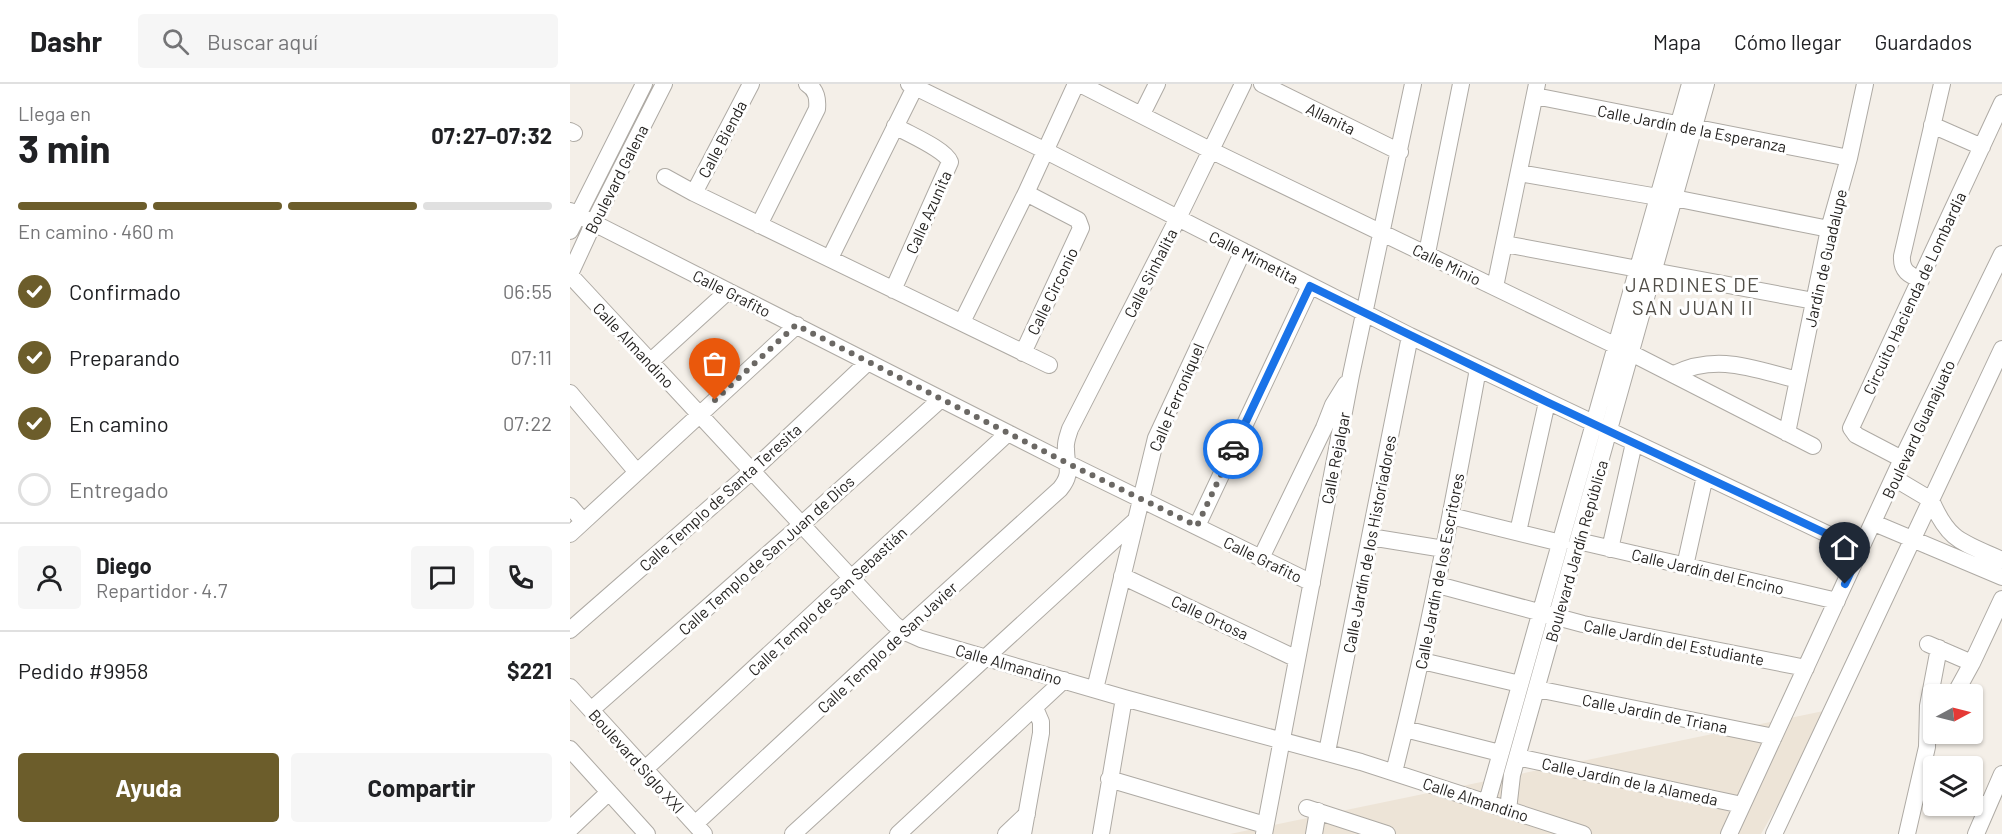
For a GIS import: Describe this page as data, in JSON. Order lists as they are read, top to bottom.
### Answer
{
  "streets": {
    "street": [
      "Allanita",
      "Calle Jardín de la Esperanza",
      "Calle Bienda",
      "Boulevard Galena",
      "Calle Azunita",
      "Calle Mimetita",
      "Jardin de Guadalupe",
      "Calle Minio",
      "Calle Sinhalita",
      "Calle Circonio",
      "Calle Grafito",
      "Circuito Hacienda de Lombardia",
      "Calle Almandino",
      "Calle Ferroníquel",
      "Boulevard Guanajuato",
      "Calle Rejalgar",
      "Calle Templo de Santa Teresita",
      "Calle Jardín de los Historiadores",
      "Boulevard Jardín República",
      "Calle Templo de San Juan de Dios",
      "Calle Jardín de los Escritores",
      "Calle Jardín del Encino",
      "Calle Templo de San Sebastián",
      "Calle Ortosa",
      "Calle Jardín del Estudiante",
      "Calle Templo de San Javier",
      "Calle Jardín de Triana",
      "Boulevard Siglo XXI",
      "Calle Jardín de la Alameda"
    ]
  },
  "crossings": [
    ["Allanita", "Calle Rejalgar"],
    ["Calle Jardín de la Esperanza", "Jardin de Guadalupe"],
    ["Calle Jardín de la Esperanza", "Boulevard Jardín República"],
    ["Boulevard Galena", "Calle Grafito"],
    ["Boulevard Galena", "Calle Almandino"],
    ["Calle Azunita", "Calle Circonio"],
    ["Calle Mimetita", "Calle Sinhalita"],
    ["Calle Mimetita", "Calle Ferroníquel"],
    ["Calle Mimetita", "Boulevard Guanajuato"],
    ["Calle Mimetita", "Calle Rejalgar"],
    ["Calle Mimetita", "Calle Jardín de los Historiadores"],
    ["Calle Mimetita", "Boulevard Jardín República"],
    ["Calle Mimetita", "Calle Jardín de los Escritores"],
    ["Jardin de Guadalupe", "Calle Minio"],
    ["Calle Minio", "Calle Sinhalita"],
    ["Calle Minio", "Calle Rejalgar"],
    ["Calle Minio", "Boulevard Jardín República"],
    ["Calle Sinhalita", "Calle Grafito"],
    ["Calle Sinhalita", "Calle Templo de San Javier"],
    ["Calle Grafito", "Calle Ferroníquel"],
    ["Calle Grafito", "Calle Rejalgar"],
    ["Calle Grafito", "Calle Templo de Santa Teresita"],
    ["Calle Grafito", "Calle Templo de San Juan de Dios"],
    ["Calle Grafito", "Calle Templo de San Sebastián"],
    ["Calle Grafito", "Calle Templo de San Javier"],
    ["Circuito Hacienda de Lombardia", "Boulevard Guanajuato"],
    ["Calle Almandino", "Calle Ferroníquel"],
    ["Calle Almandino", "Calle Rejalgar"],
    ["Calle Almandino", "Calle Templo de Santa Teresita"],
    ["Calle Almandino", "Calle Jardín de los Historiadores"],
    ["Calle Almandino", "Boulevard Jardín República"],
    ["Calle Almandino", "Calle Templo de San Juan de Dios"],
    ["Calle Almandino", "Calle Jardín de los Escritores"],
    ["Calle Almandino", "Calle Templo de San Sebastián"],
    ["Calle Almandino", "Calle Templo de San Javier"],
    ["Calle Ferroníquel", "Calle Ortosa"],
    ["Boulevard Guanajuato", "Calle Jardín del Encino"],
    ["Boulevard Guanajuato", "Calle Jardín del Estudiante"],
    ["Boulevard Guanajuato", "Calle Jardín de Triana"],
    ["Boulevard Guanajuato", "Calle Jardín de la Alameda"],
    ["Calle Rejalgar", "Calle Ortosa"],
    ["Boulevard Jardín República", "Calle Jardín del Encino"],
    ["Boulevard Jardín República", "Calle Jardín del Estudiante"],
    ["Boulevard Jardín República", "Calle Jardín de Triana"],
    ["Boulevard Jardín República", "Calle Jardín de la Alameda"],
    ["Calle Templo de San Juan de Dios", "Boulevard Siglo XXI"],
    ["Calle Jardín de los Escritores", "Calle Jardín del Estudiante"],
    ["Calle Jardín de los Escritores", "Calle Jardín de Triana"],
    ["Calle Templo de San Sebastián", "Boulevard Siglo XXI"],
    ["Calle Templo de San Javier", "Boulevard Siglo XXI"]
  ],
  "districts": ["JARDINES DE SAN JUAN II"],
  "north": "right",
  "page": {
    "header": "Dashr",
    "search": "Buscar aquí",
    "nav": ["Mapa", "Cómo llegar", "Guardados"],
    "heading": ["3 min", "Llega en", "07:27–07:32"],
    "panel": [
      "Diego",
      "Repartidor · 4.7",
      "Pedido #9958",
      "$221"
    ],
    "bar": "En camino · 460 m",
    "list": [
      ["Confirmado", "06:55"],
      ["Preparando", "07:11"],
      ["En camino", "07:22"],
      "Entregado"
    ],
    "buttons": ["Ayuda", "Compartir"]
  }
}
